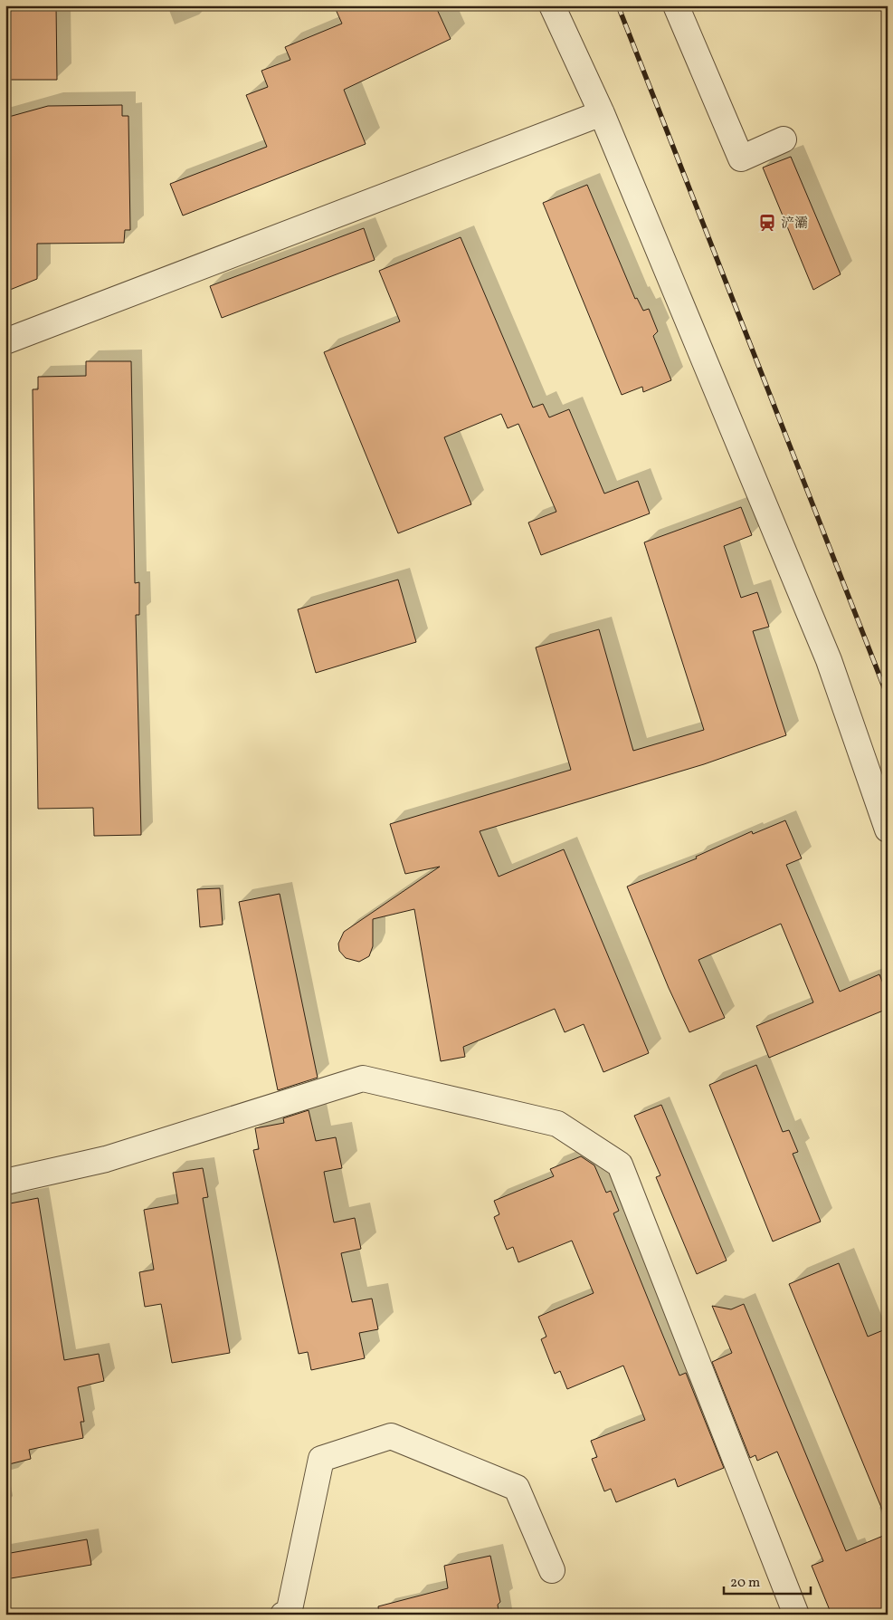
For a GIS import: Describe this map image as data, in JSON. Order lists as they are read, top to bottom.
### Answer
{
  "places": {
    "station": ["浐灞"]
  },
  "scale_bar": "20 m"
}
